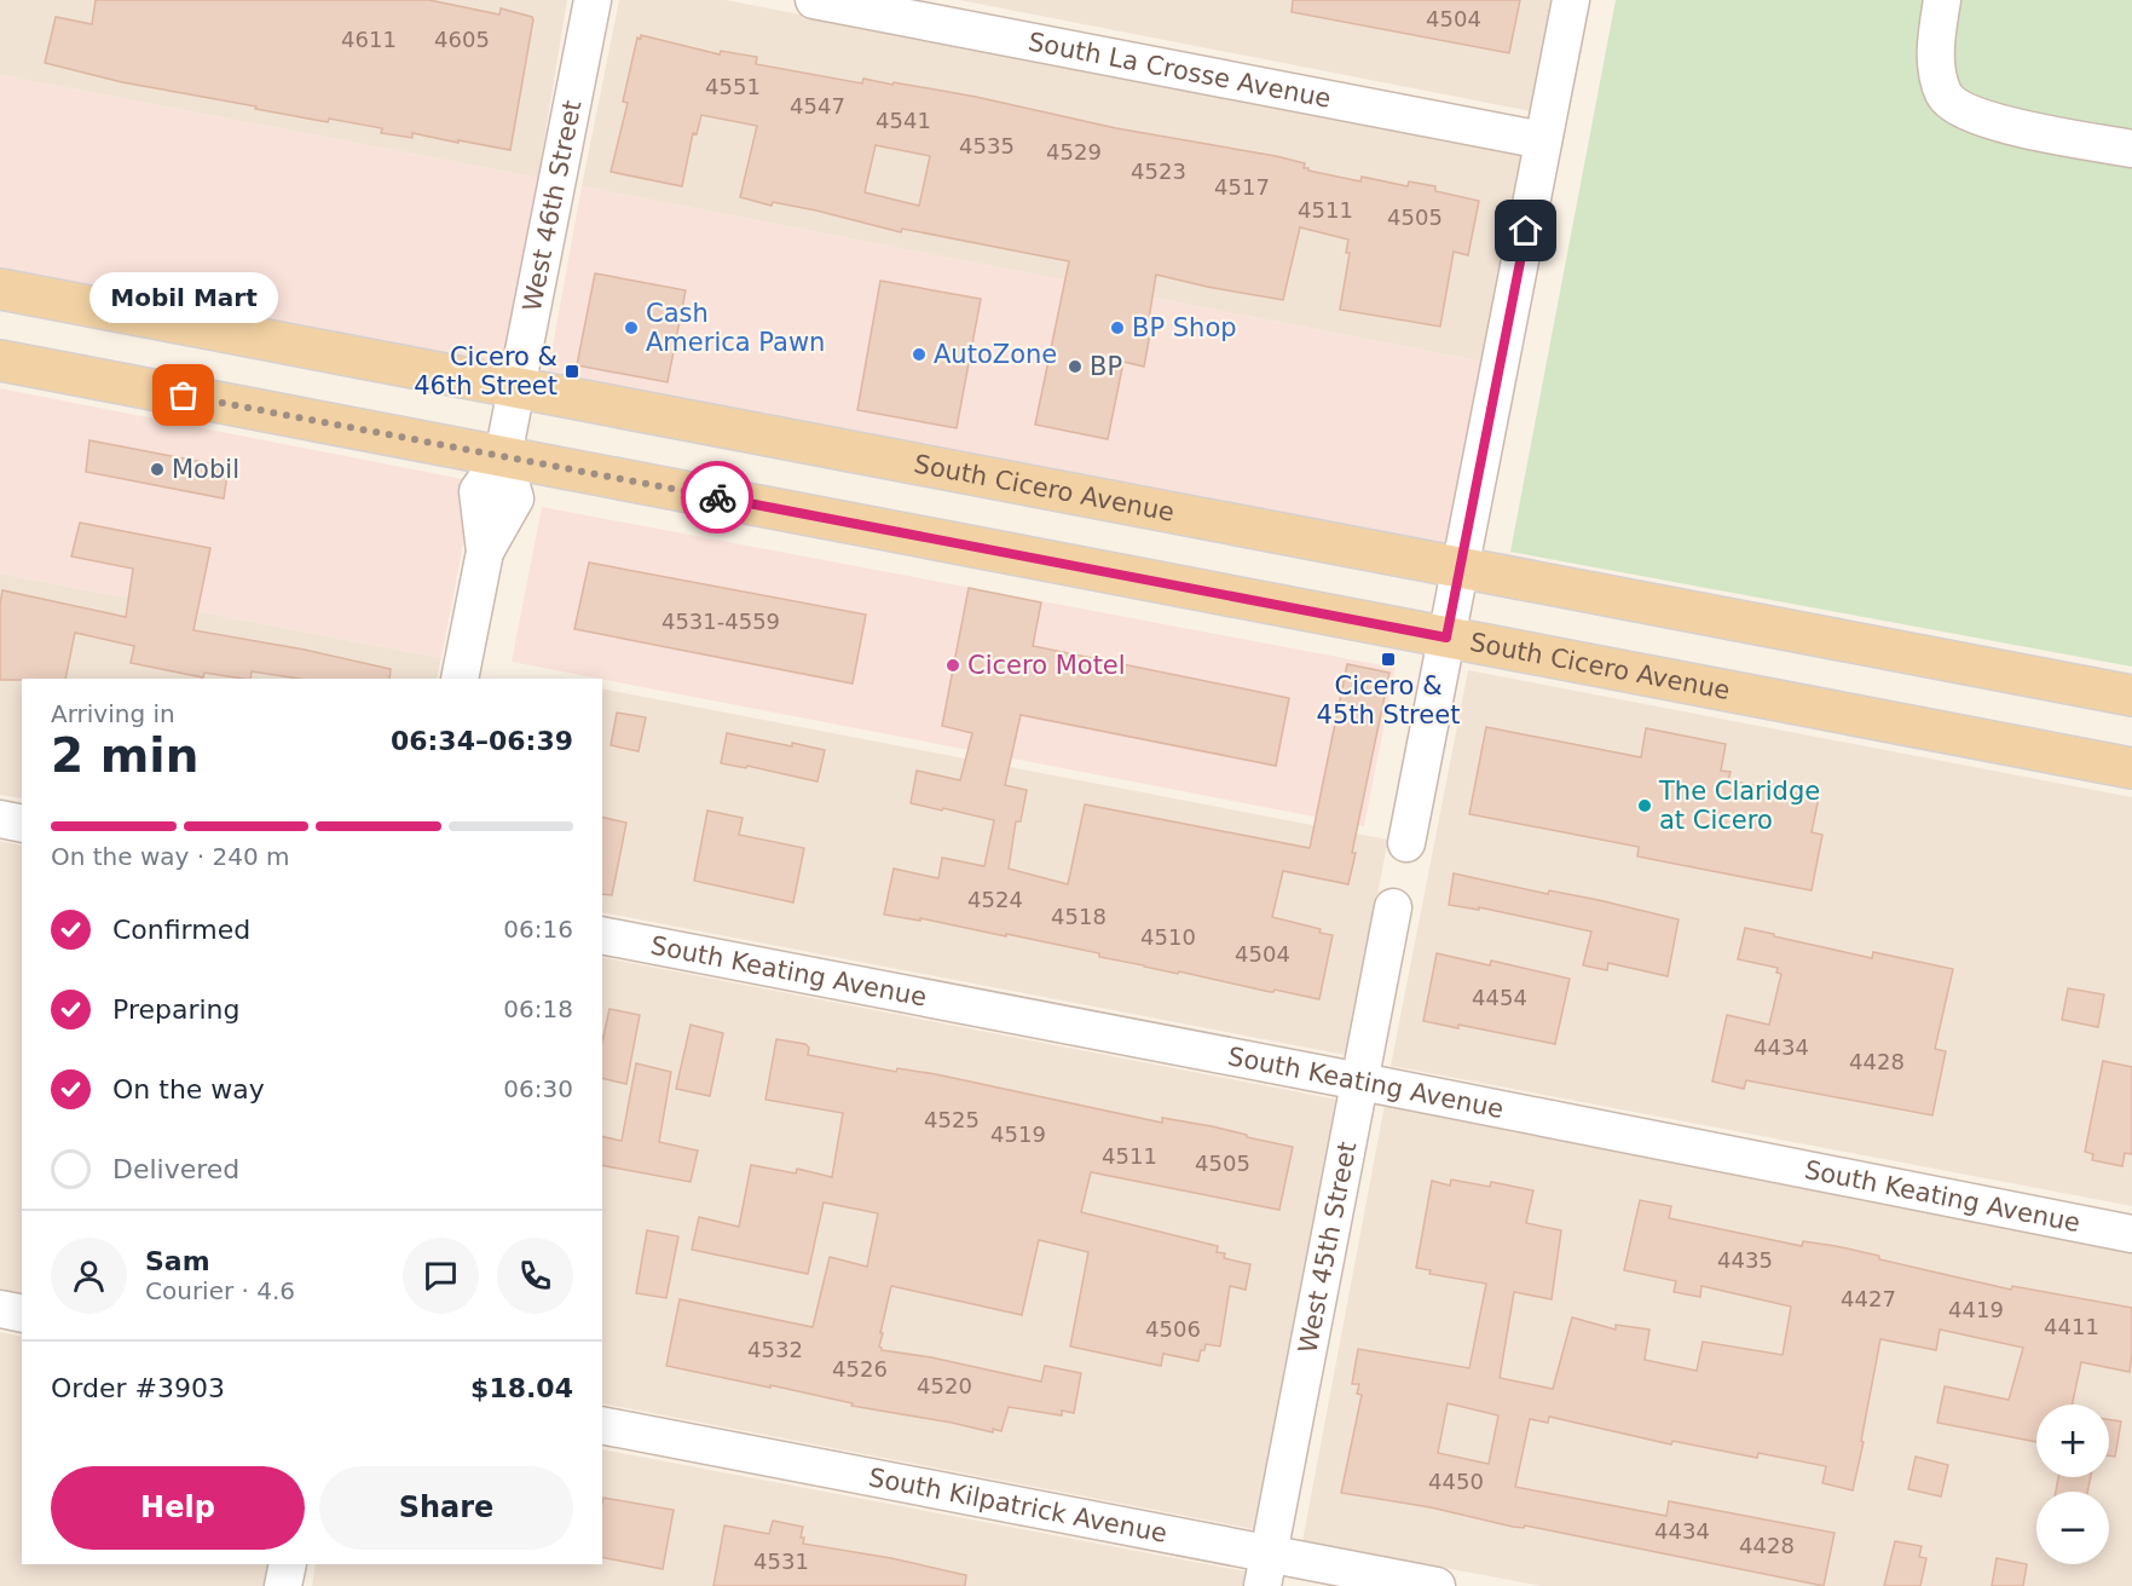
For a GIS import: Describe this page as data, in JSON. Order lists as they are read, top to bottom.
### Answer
{
  "streets": {
    "main road": ["South Cicero Avenue"],
    "street": [
      "South La Crosse Avenue",
      "West 46th Street",
      "South Keating Avenue",
      "West 45th Street",
      "South Kilpatrick Avenue"
    ]
  },
  "crossings": [
    ["West 46th Street", "South Cicero Avenue"],
    ["South Keating Avenue", "West 45th Street"],
    ["West 45th Street", "South Kilpatrick Avenue"]
  ],
  "places": {
    "other": [
      "Cash America Pawn",
      "BP Shop",
      "AutoZone",
      "BP",
      "Mobil Mart",
      "Mobil",
      "Cicero Motel",
      "The Claridge at Cicero"
    ],
    "transit": ["Cicero & 46th Street", "Cicero & 45th Street"]
  },
  "house_numbers": [
    "4504",
    "4611",
    "4605",
    "4551",
    "4547",
    "4541",
    "4535",
    "4529",
    "4523",
    "4517",
    "4511",
    "4505",
    "4531-4559",
    "4524",
    "4518",
    "4510",
    "4504",
    "4454",
    "4434",
    "4428",
    "4525",
    "4519",
    "4511",
    "4505",
    "4435",
    "4427",
    "4419",
    "4411",
    "4506",
    "4532",
    "4526",
    "4520",
    "4450",
    "4434",
    "4428",
    "4531"
  ],
  "page": {
    "bubble": "Mobil Mart",
    "heading": ["2 min", "Arriving in", "06:34–06:39"],
    "panel": [
      "Sam",
      "Courier · 4.6",
      "Order #3903",
      "$18.04"
    ],
    "bar": "On the way · 240 m",
    "list": [
      ["Confirmed", "06:16"],
      ["Preparing", "06:18"],
      ["On the way", "06:30"],
      "Delivered"
    ],
    "map_buttons": ["+", "−"],
    "buttons": ["Help", "Share"]
  }
}
